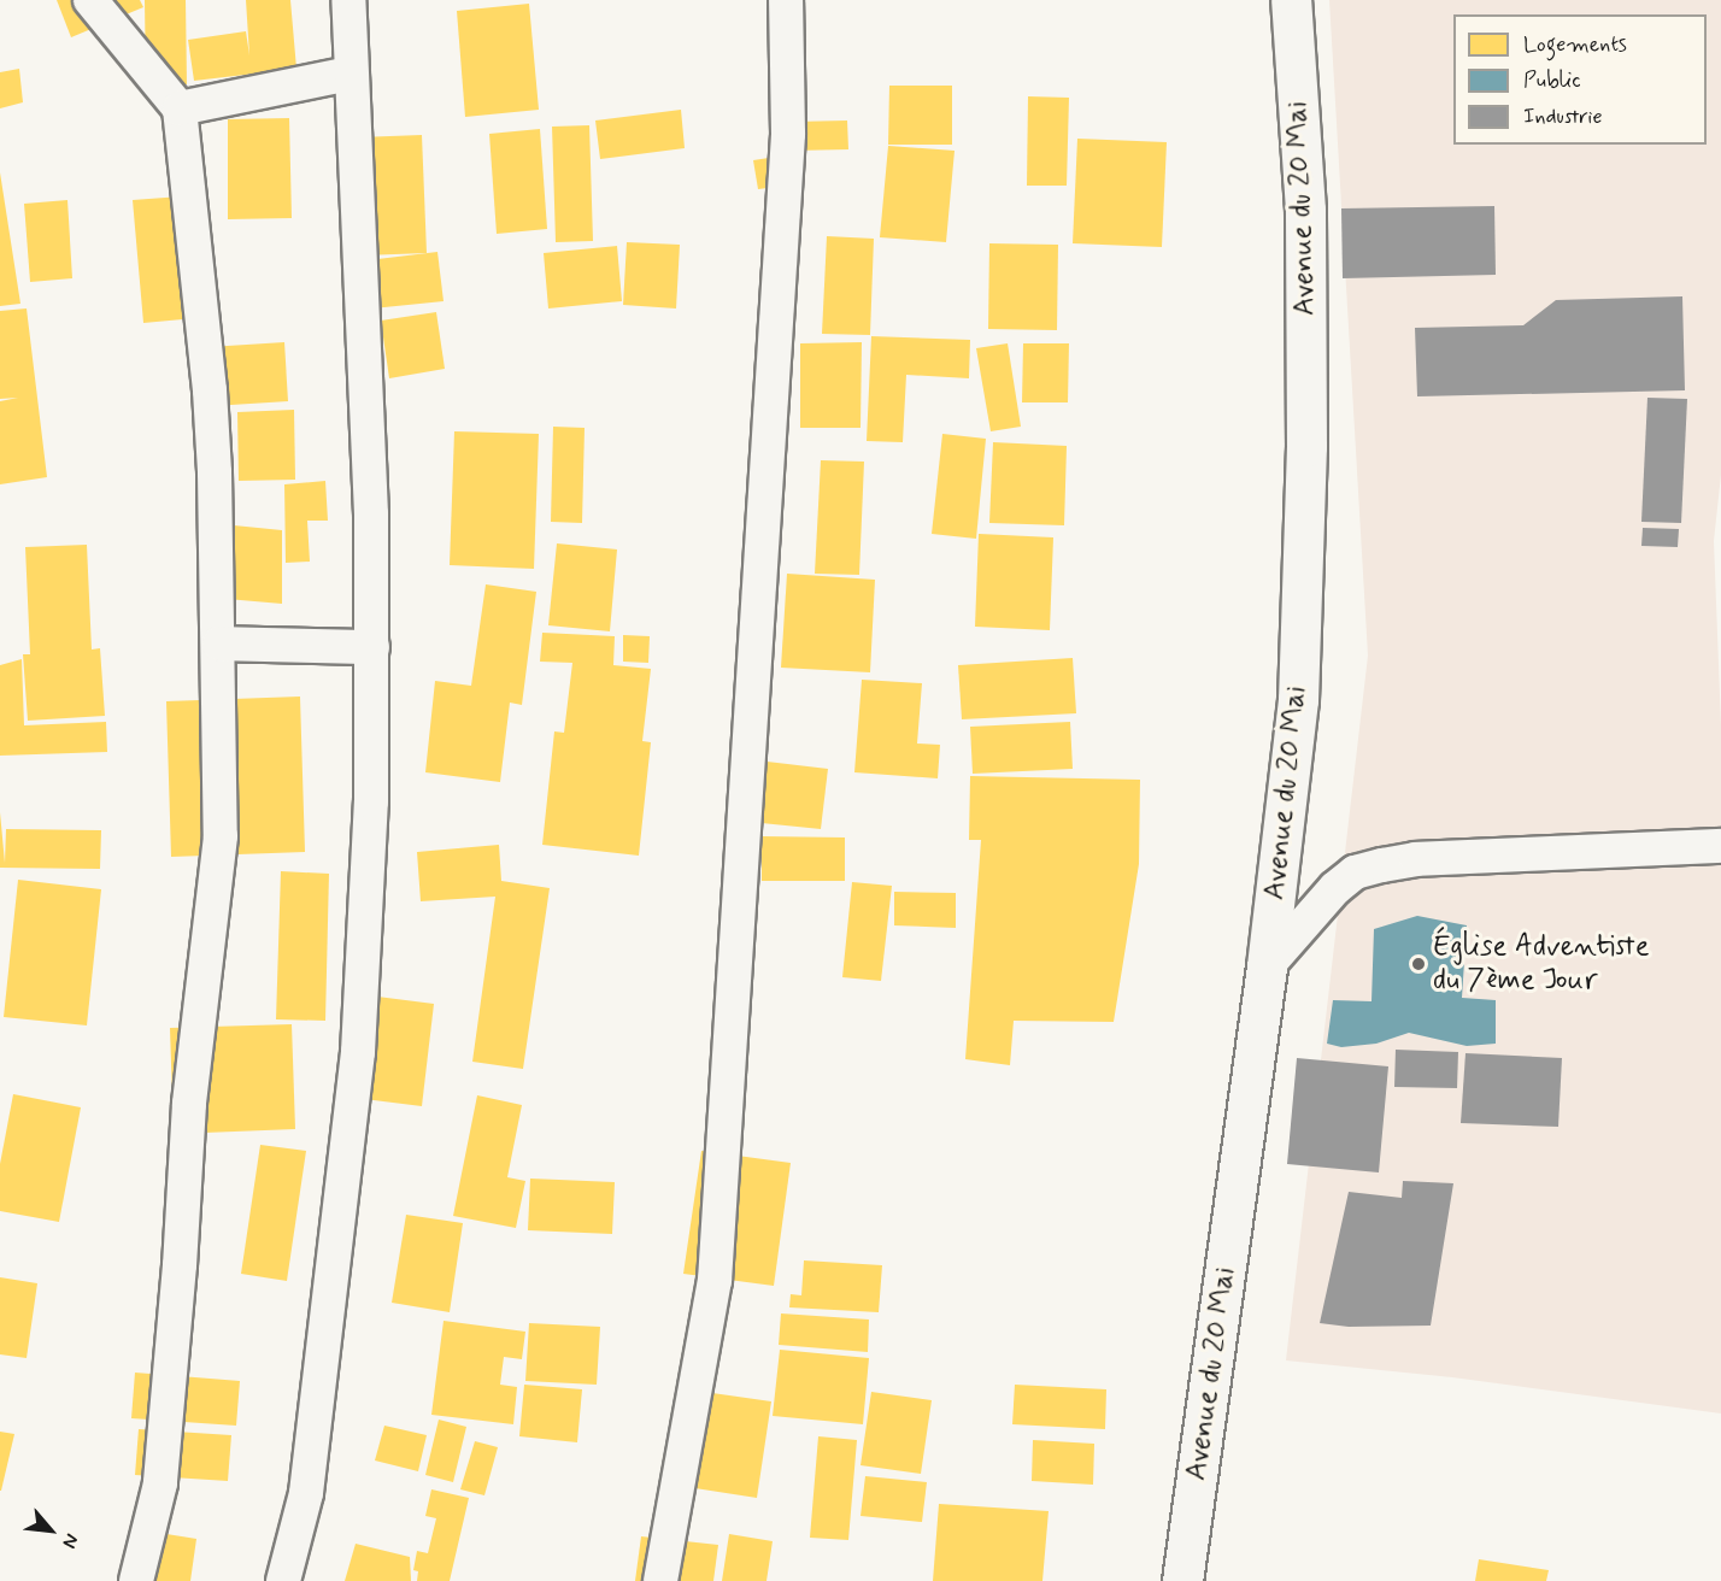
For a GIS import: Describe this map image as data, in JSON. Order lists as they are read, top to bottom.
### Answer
{
  "streets": {
    "main road": ["Avenue du 20 Mai"]
  },
  "places": ["Église Adventiste du 7ème Jour"],
  "legend": ["Logements", "Public", "Industrie"],
  "north": "bottom right"
}
